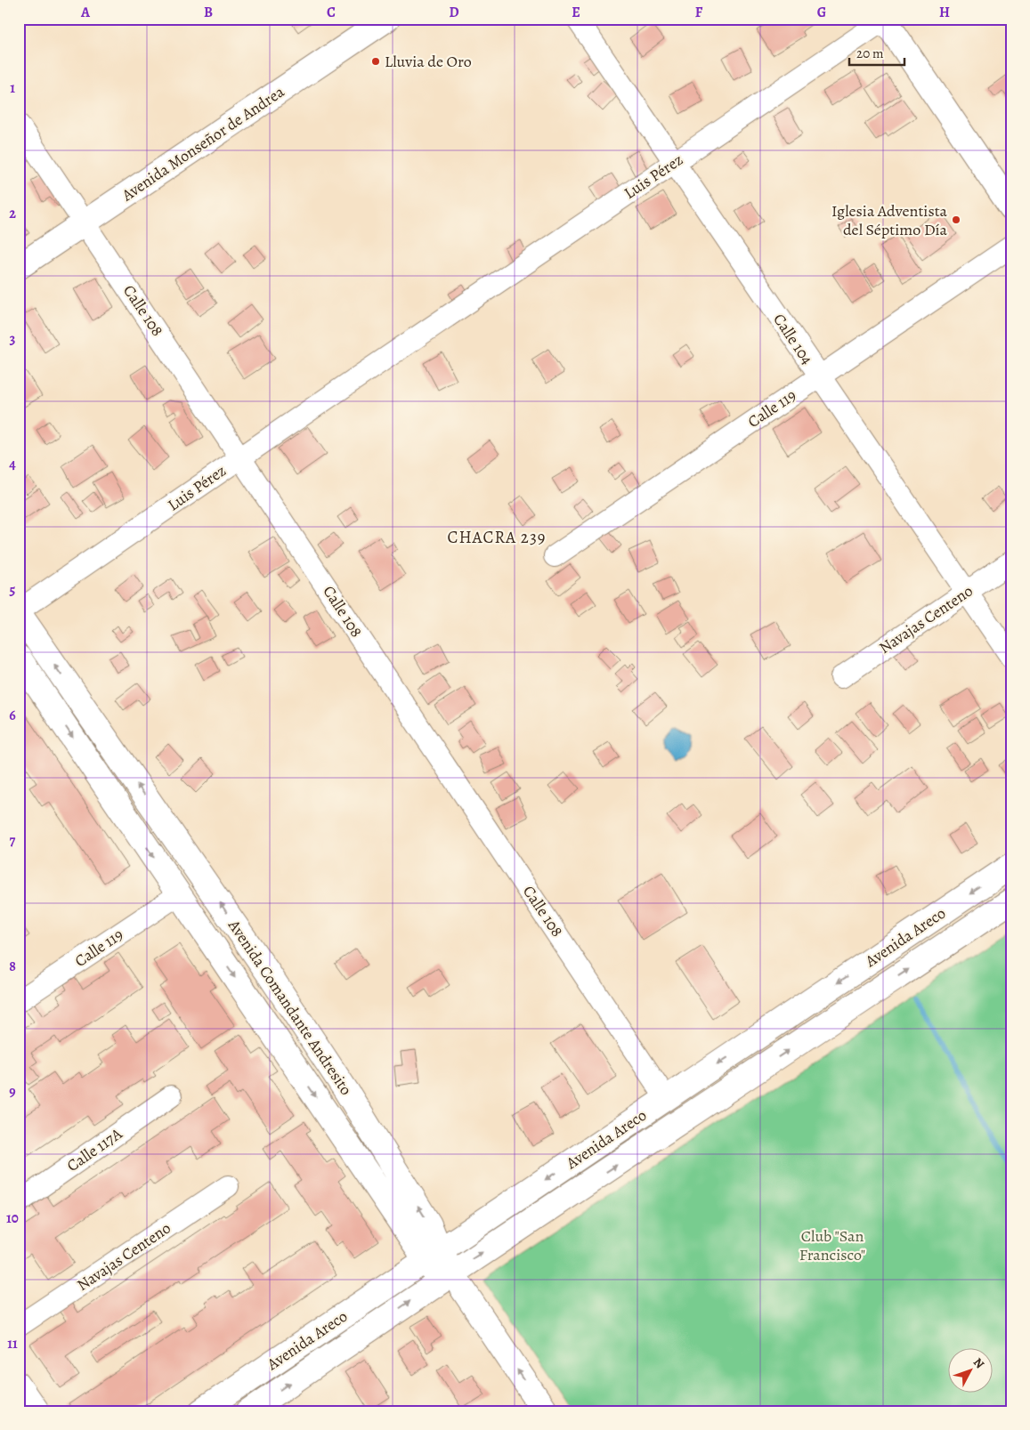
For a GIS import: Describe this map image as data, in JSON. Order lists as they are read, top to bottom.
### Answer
{
  "streets": {
    "main road": ["Avenida Monseñor de Andrea", "Avenida Areco", "Avenida Comandante Andresito"],
    "street": [
      "Luis Pérez",
      "Calle 108",
      "Calle 104",
      "Calle 119",
      "Navajas Centeno",
      "Calle 117A"
    ]
  },
  "crossings": [
    ["Avenida Monseñor de Andrea", "Calle 108"],
    ["Luis Pérez", "Calle 108"],
    ["Luis Pérez", "Calle 104"],
    ["Luis Pérez", "Avenida Comandante Andresito"],
    ["Calle 108", "Avenida Areco"],
    ["Calle 104", "Calle 119"],
    ["Calle 104", "Navajas Centeno"],
    ["Calle 119", "Avenida Comandante Andresito"],
    ["Avenida Areco", "Avenida Comandante Andresito"]
  ],
  "districts": ["CHACRA 239"],
  "parks": ["Club \"San Francisco\""],
  "places": ["Lluvia de Oro", "Iglesia Adventista del Séptimo Día"],
  "scale_bar": "20 m",
  "north": "top right",
  "grid": {
    "columns": [
      "A",
      "B",
      "C",
      "D",
      "E",
      "F",
      "G",
      "H"
    ],
    "rows": [
      "1",
      "2",
      "3",
      "4",
      "5",
      "6",
      "7",
      "8",
      "9",
      "10",
      "11"
    ]
  }
}
